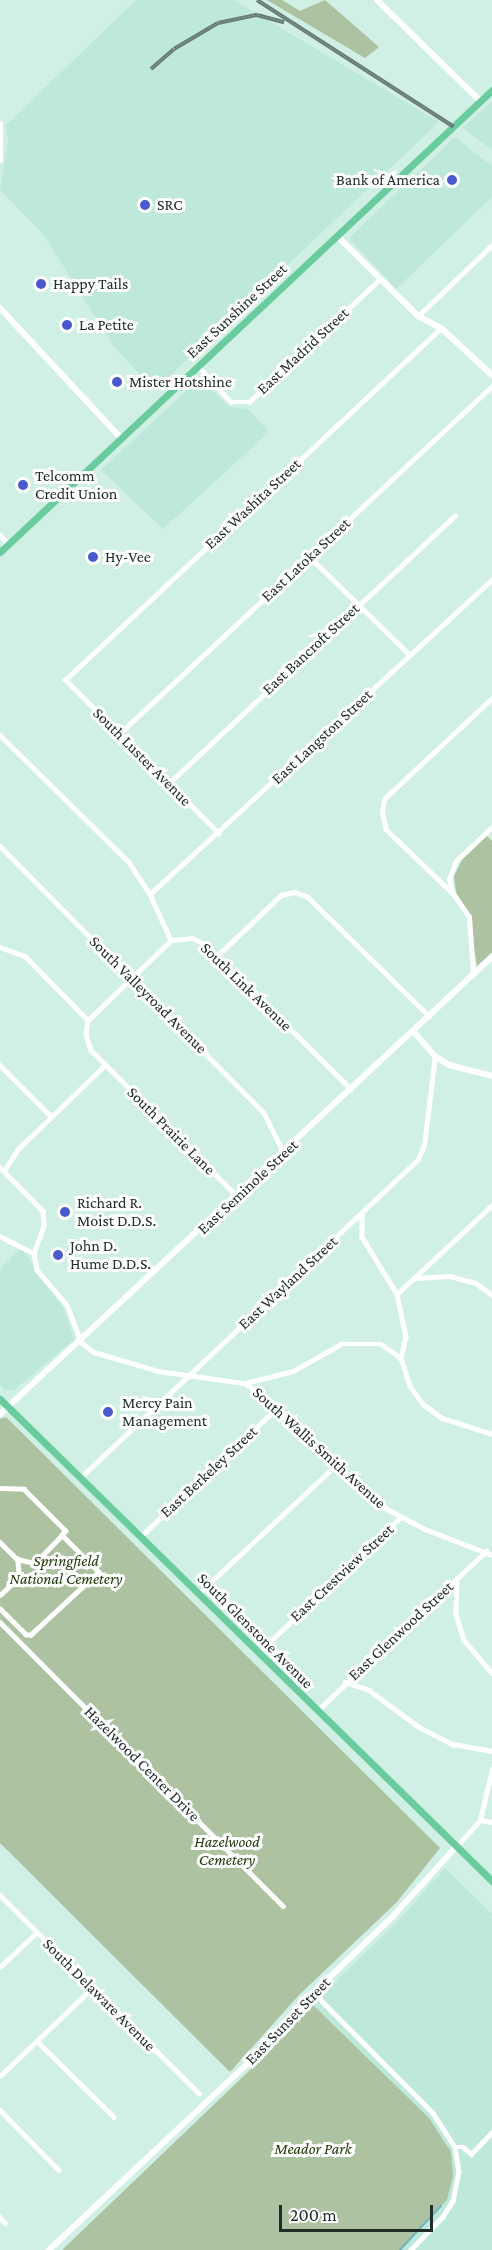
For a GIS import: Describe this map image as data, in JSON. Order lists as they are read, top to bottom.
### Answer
{
  "streets": {
    "main road": ["East Sunshine Street", "South Glenstone Avenue"],
    "street": [
      "East Madrid Street",
      "East Washita Street",
      "East Latoka Street",
      "East Bancroft Street",
      "East Langston Street",
      "South Luster Avenue",
      "South Link Avenue",
      "South Valleyroad Avenue",
      "South Prairie Lane",
      "East Seminole Street",
      "East Wayland Street",
      "South Wallis Smith Avenue",
      "East Berkeley Street",
      "East Crestview Street",
      "East Glenwood Street",
      "Hazelwood Center Drive",
      "South Delaware Avenue",
      "East Sunset Street"
    ]
  },
  "crossings": [
    ["East Sunshine Street", "East Madrid Street"],
    ["East Washita Street", "South Luster Avenue"],
    ["East Latoka Street", "South Luster Avenue"],
    ["East Bancroft Street", "South Luster Avenue"],
    ["East Langston Street", "South Luster Avenue"],
    ["South Link Avenue", "East Seminole Street"],
    ["South Valleyroad Avenue", "East Seminole Street"],
    ["South Prairie Lane", "East Seminole Street"],
    ["East Seminole Street", "South Glenstone Avenue"],
    ["East Wayland Street", "South Glenstone Avenue"],
    ["South Wallis Smith Avenue", "East Berkeley Street"],
    ["South Wallis Smith Avenue", "East Crestview Street"],
    ["South Wallis Smith Avenue", "East Glenwood Street"],
    ["East Berkeley Street", "South Glenstone Avenue"],
    ["East Crestview Street", "South Glenstone Avenue"],
    ["South Glenstone Avenue", "East Glenwood Street"],
    ["South Glenstone Avenue", "East Sunset Street"]
  ],
  "parks": ["Springfield National Cemetery", "Hazelwood Cemetery", "Meador Park"],
  "places": [
    "Bank of America",
    "SRC",
    "Happy Tails",
    "La Petite",
    "Mister Hotshine",
    "Telcomm Credit Union",
    "Hy-Vee",
    "Richard R. Moist D.D.S.",
    "John D. Hume D.D.S.",
    "Mercy Pain Management"
  ],
  "scale_bar": "200 m"
}
